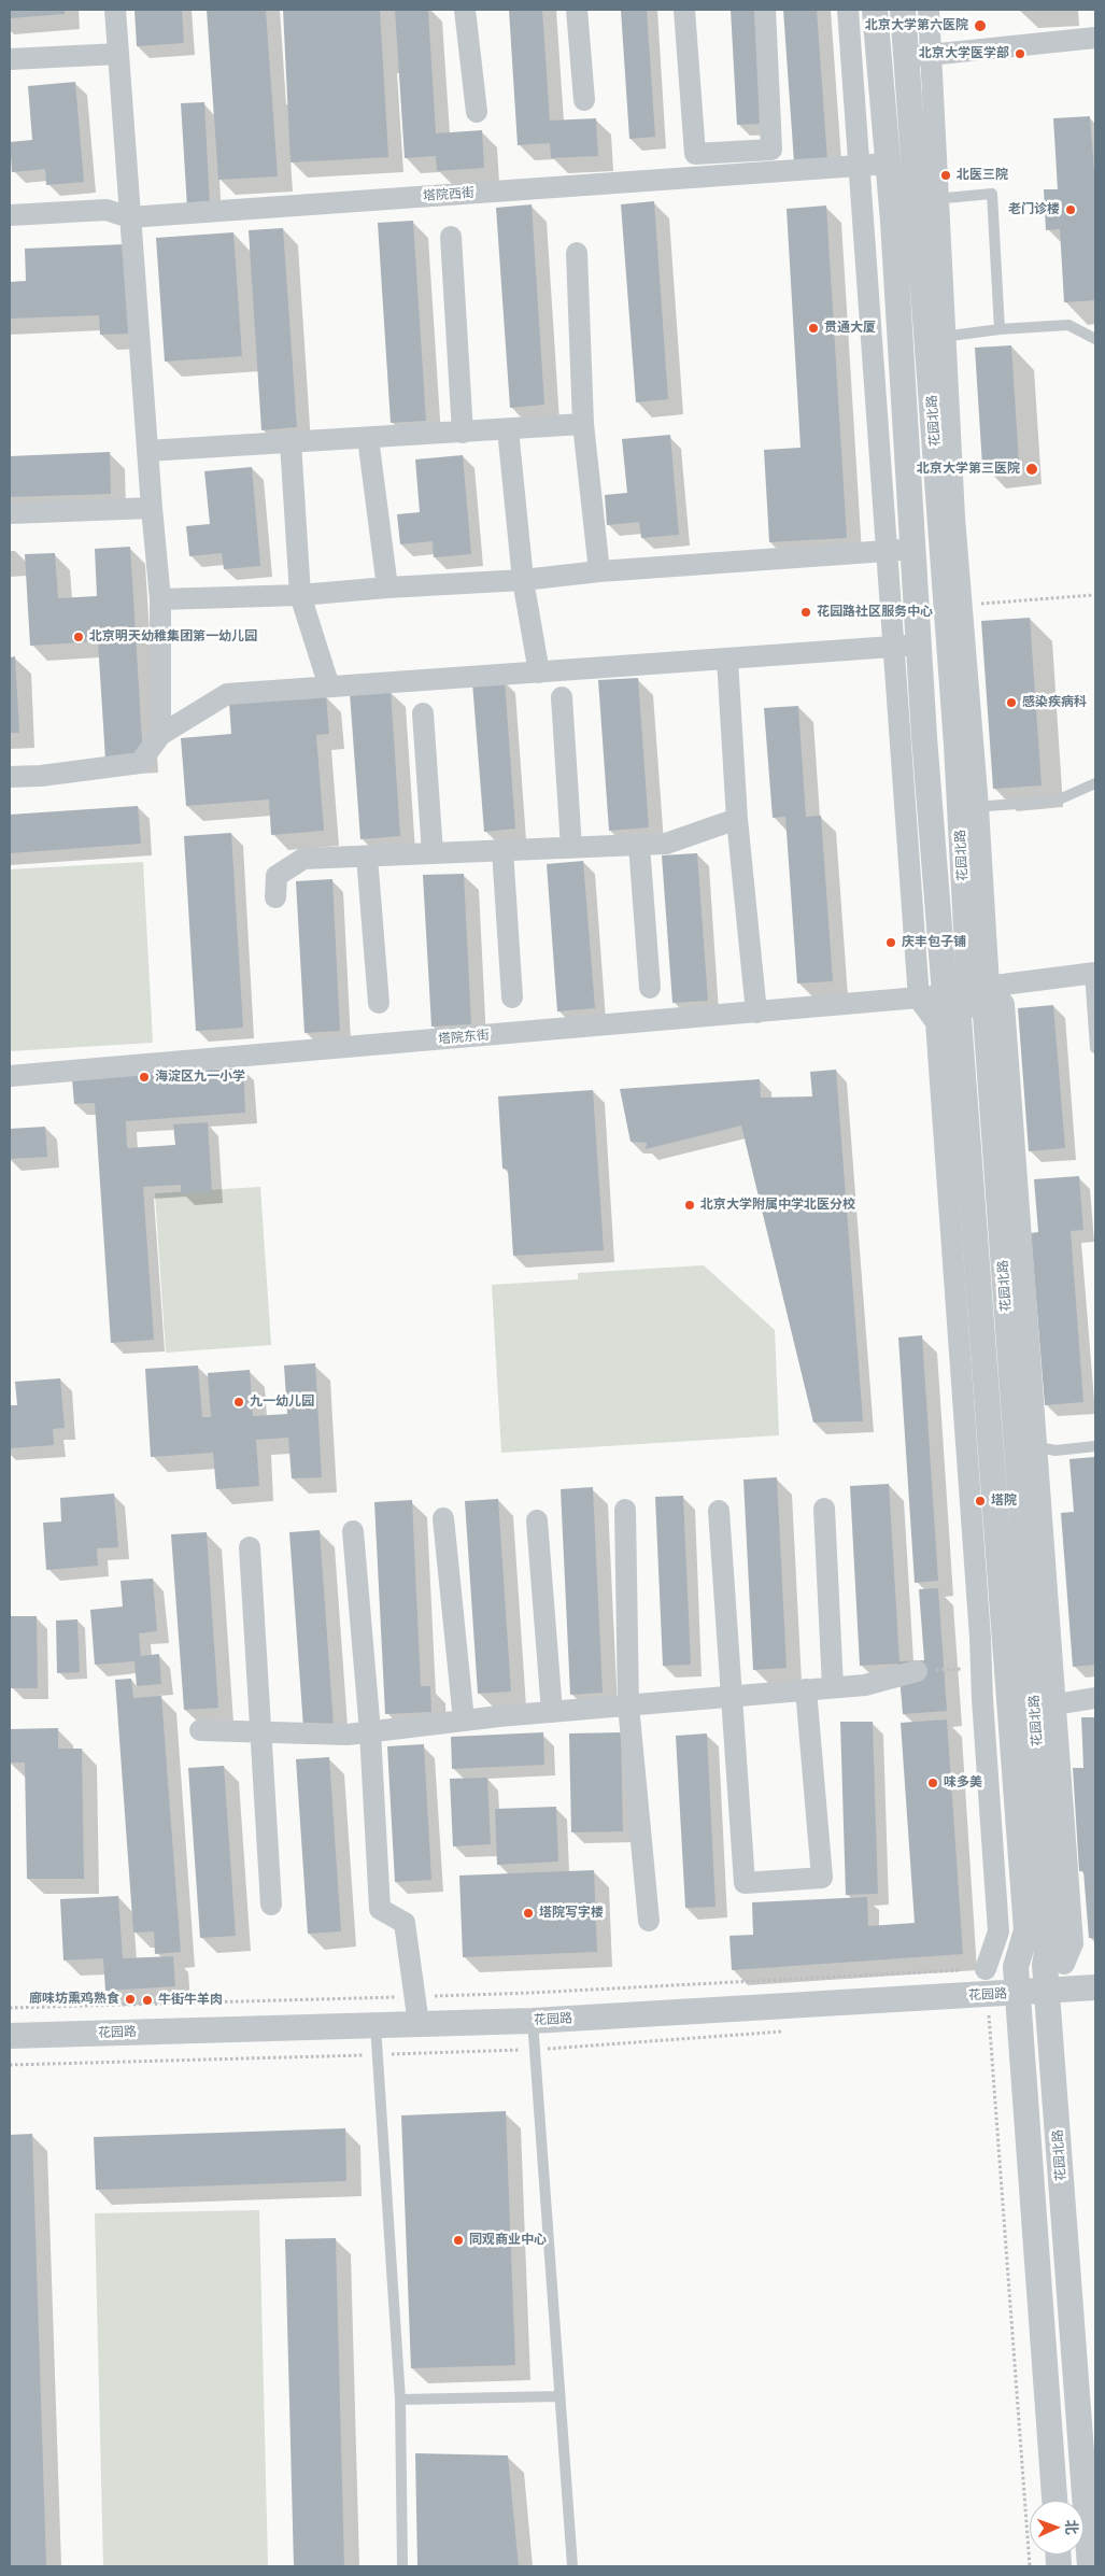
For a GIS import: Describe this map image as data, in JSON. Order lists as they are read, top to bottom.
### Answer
{
  "streets": {
    "street": [
      "塔院西街",
      "花园北路",
      "塔院东街",
      "花园路"
    ]
  },
  "crossings": [
    ["塔院西街", "花园北路"],
    ["花园北路", "塔院东街"],
    ["花园北路", "花园路"]
  ],
  "places": [
    "北京大学第六医院",
    "北京大学医学部",
    "北医三院",
    "老门诊楼",
    "贯通大厦",
    "北京大学第三医院",
    "花园路社区服务中心",
    "北京明天幼稚集团第一幼儿园",
    "感染疾病科",
    "庆丰包子铺",
    "海淀区九一小学",
    "北京大学附属中学北医分校",
    "九一幼儿园",
    "塔院",
    "味多美",
    "塔院写字楼",
    "廊味坊熏鸡熟食",
    "牛街牛羊肉",
    "同观商业中心"
  ],
  "north": "right"
}
